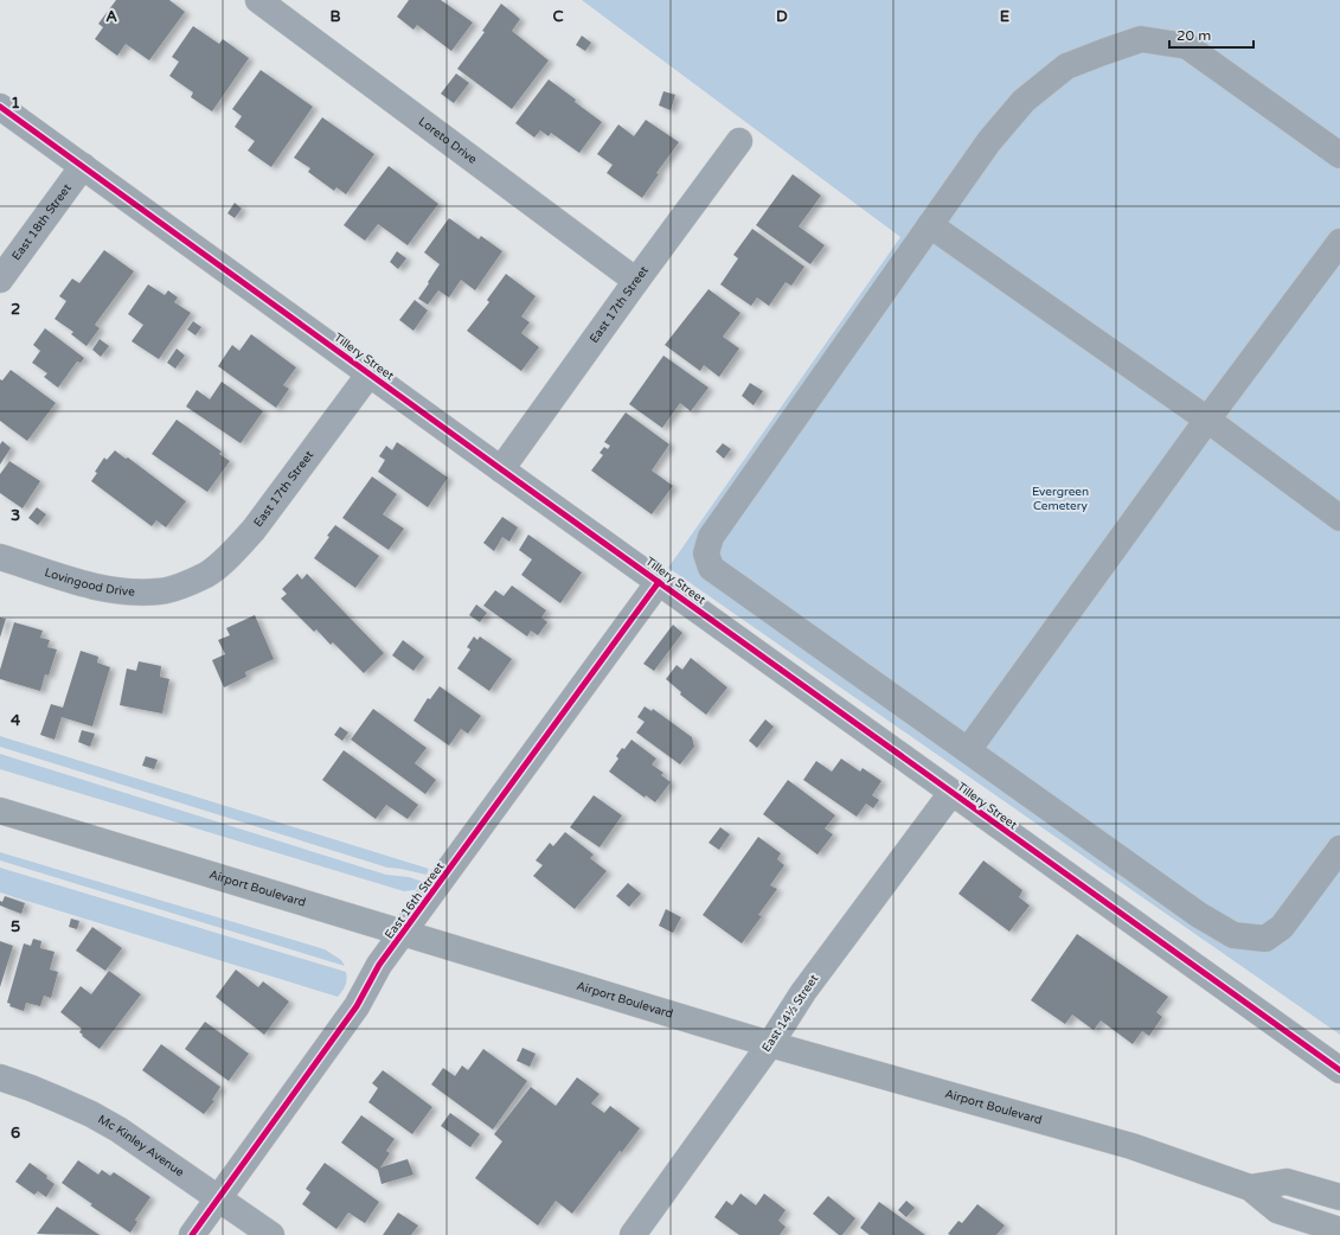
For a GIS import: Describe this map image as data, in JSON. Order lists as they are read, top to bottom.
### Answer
{
  "streets": {
    "main road": ["Airport Boulevard"],
    "street": [
      "Loreto Drive",
      "East 18th Street",
      "East 17th Street",
      "Tillery Street",
      "Lovingood Drive",
      "East 16th Street",
      "East 14½ Street",
      "Mc Kinley Avenue"
    ]
  },
  "crossings": [
    ["Loreto Drive", "East 17th Street"],
    ["East 18th Street", "Tillery Street"],
    ["East 17th Street", "Tillery Street"],
    ["East 17th Street", "Lovingood Drive"],
    ["Tillery Street", "East 16th Street"],
    ["Tillery Street", "East 14½ Street"],
    ["Airport Boulevard", "East 16th Street"],
    ["Airport Boulevard", "East 14½ Street"],
    ["East 16th Street", "Mc Kinley Avenue"]
  ],
  "parks": ["Evergreen Cemetery"],
  "scale_bar": "20 m",
  "grid": {
    "columns": [
      "A",
      "B",
      "C",
      "D",
      "E"
    ],
    "rows": [
      "1",
      "2",
      "3",
      "4",
      "5",
      "6"
    ]
  }
}
